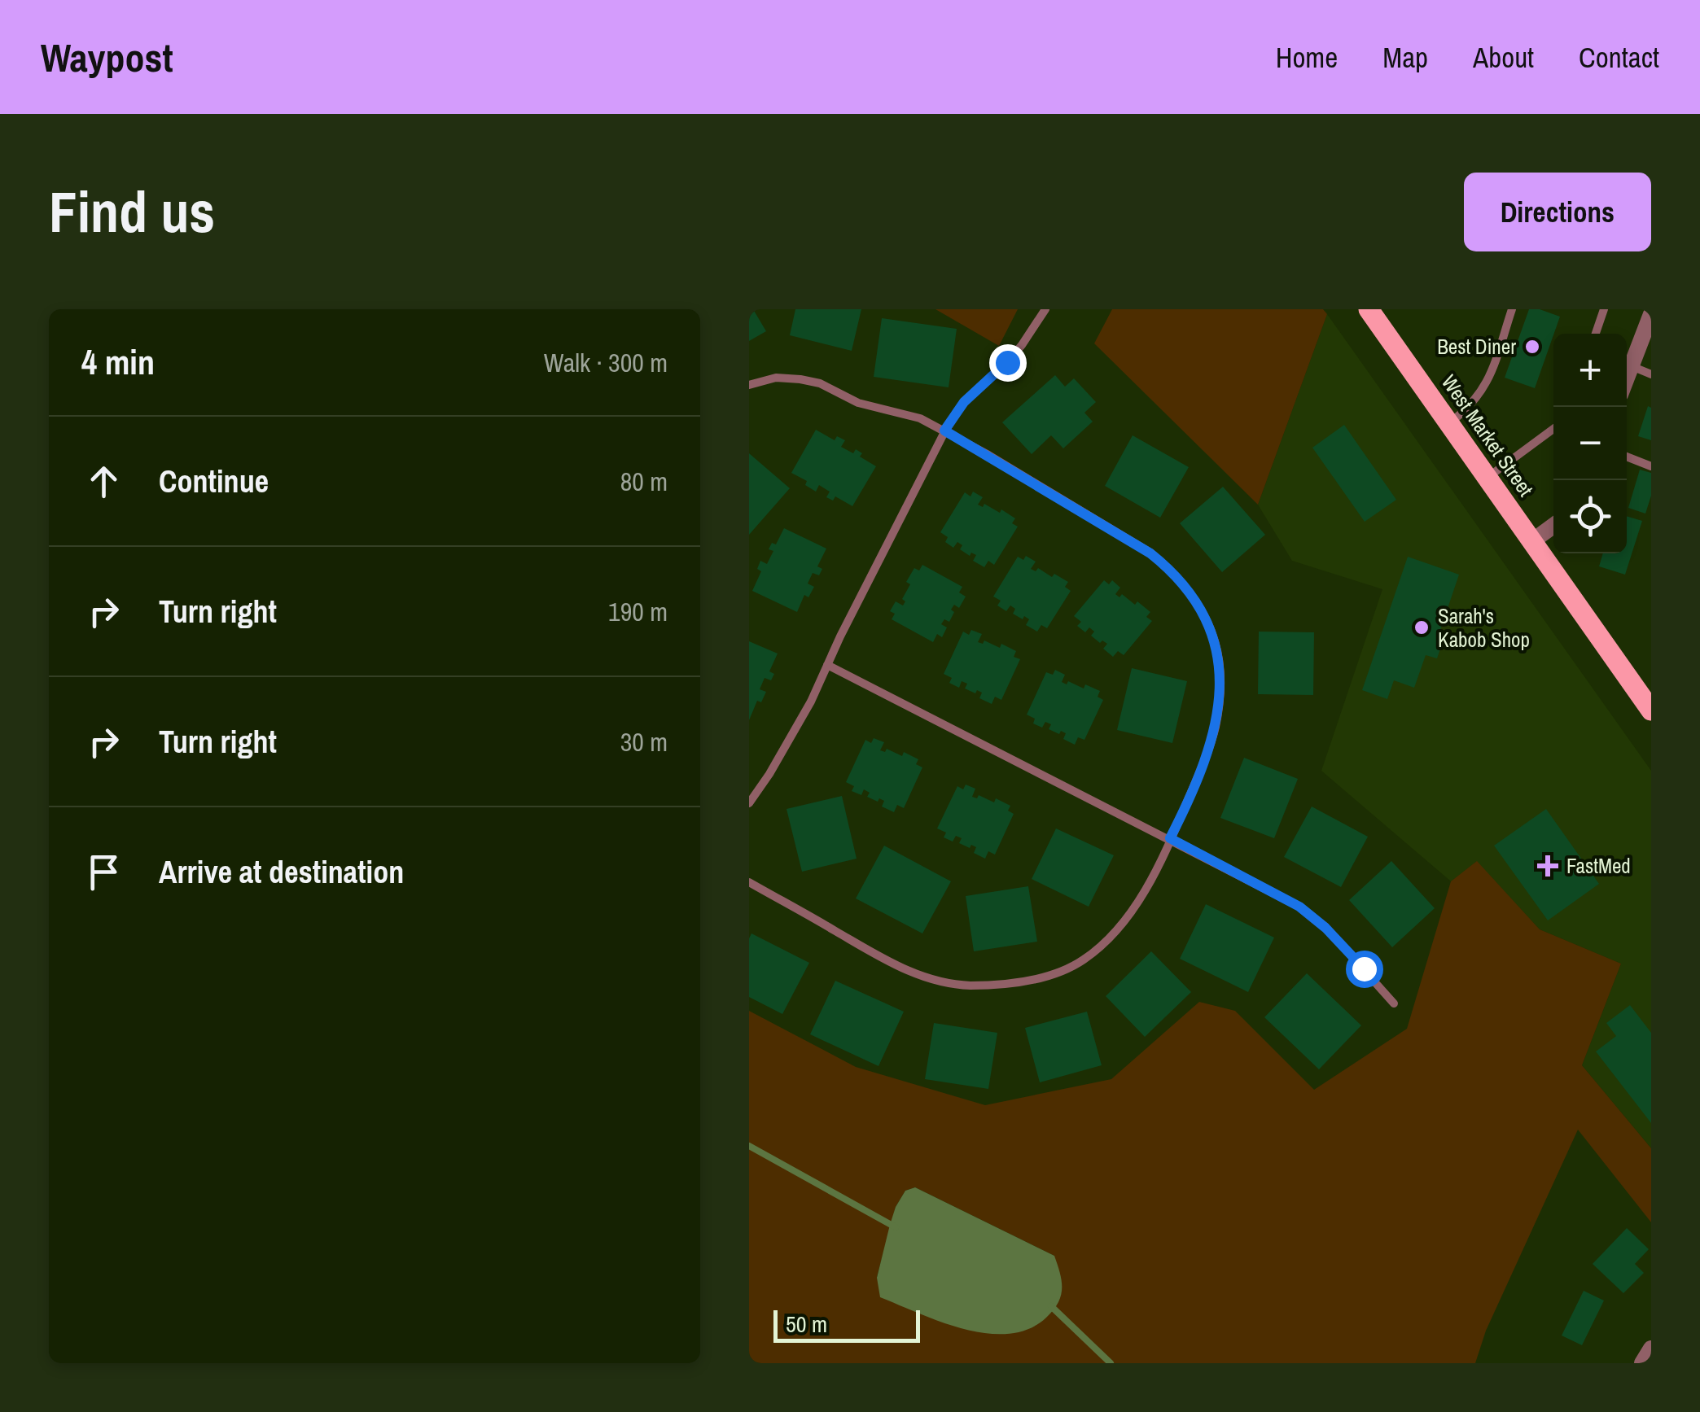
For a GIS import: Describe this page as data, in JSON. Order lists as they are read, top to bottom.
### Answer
{
  "streets": {
    "main road": ["West Market Street"]
  },
  "places": {
    "other": ["Best Diner", "Sarah's Kabob Shop"],
    "health": ["FastMed"]
  },
  "scale_bar": "50 m",
  "page": {
    "header": "Waypost",
    "nav": [
      "Home",
      "Map",
      "About",
      "Contact"
    ],
    "buttons": "Directions",
    "title": "Find us",
    "heading": ["4 min", "Walk · 300 m"],
    "map_buttons": ["+", "−"],
    "list": [
      ["Continue", "80 m"],
      ["Turn right", "190 m"],
      ["Turn right", "30 m"],
      "Arrive at destination"
    ],
    "scale": "50 m"
  }
}
